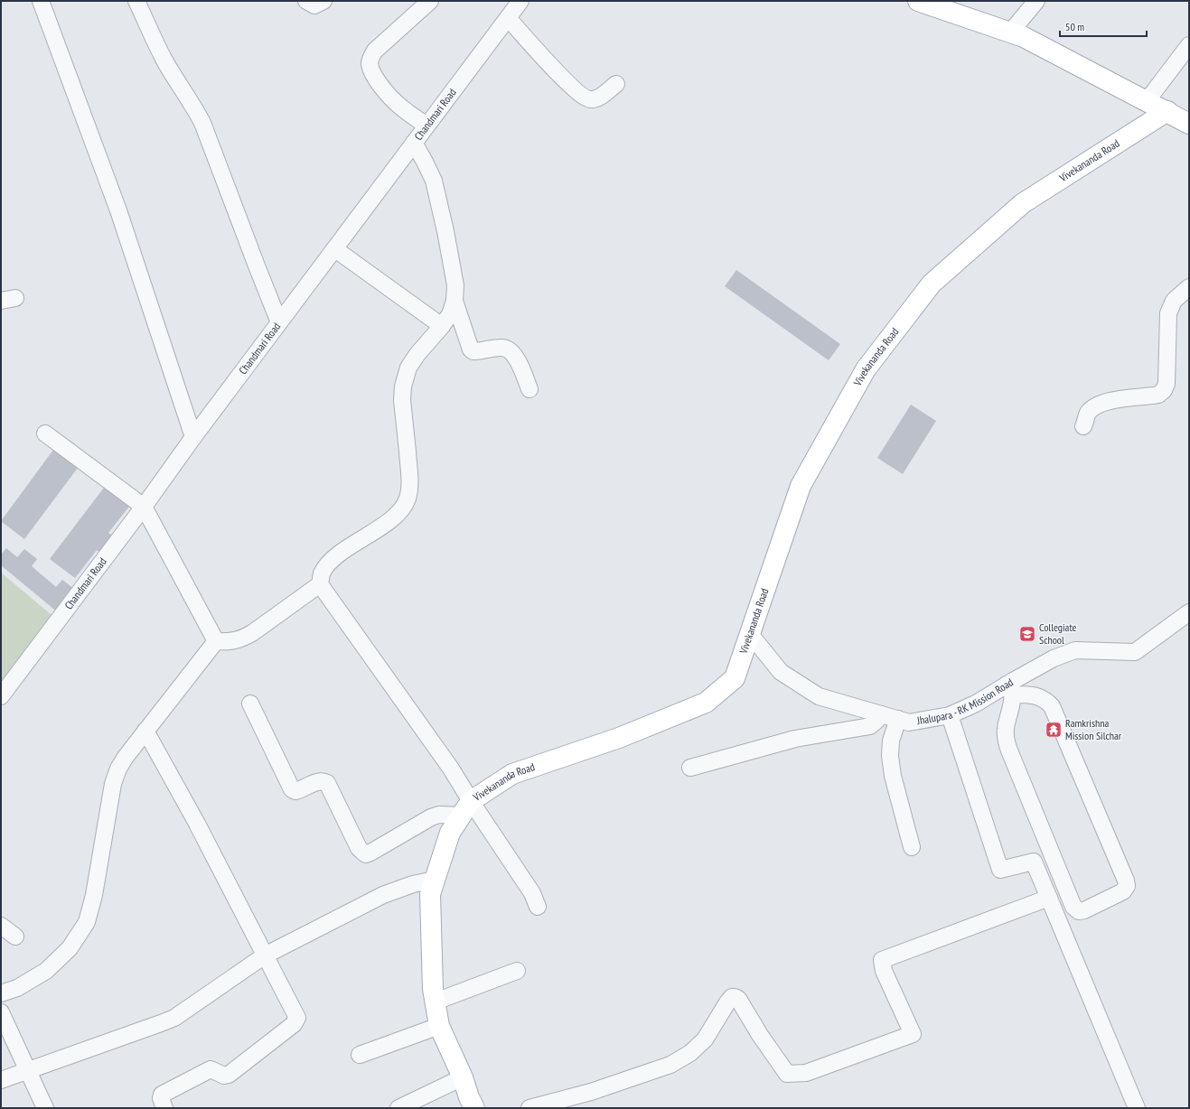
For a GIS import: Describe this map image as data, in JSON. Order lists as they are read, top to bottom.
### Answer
{
  "streets": {
    "main road": ["Vivekananda Road"],
    "street": ["Chandmari Road", "Jhalupara - RK Mission Road"]
  },
  "crossings": [
    ["Vivekananda Road", "Jhalupara - RK Mission Road"]
  ],
  "places": {
    "school or university": ["Collegiate School"],
    "temple": ["Ramkrishna Mission Silchar"]
  },
  "scale_bar": "50 m"
}
